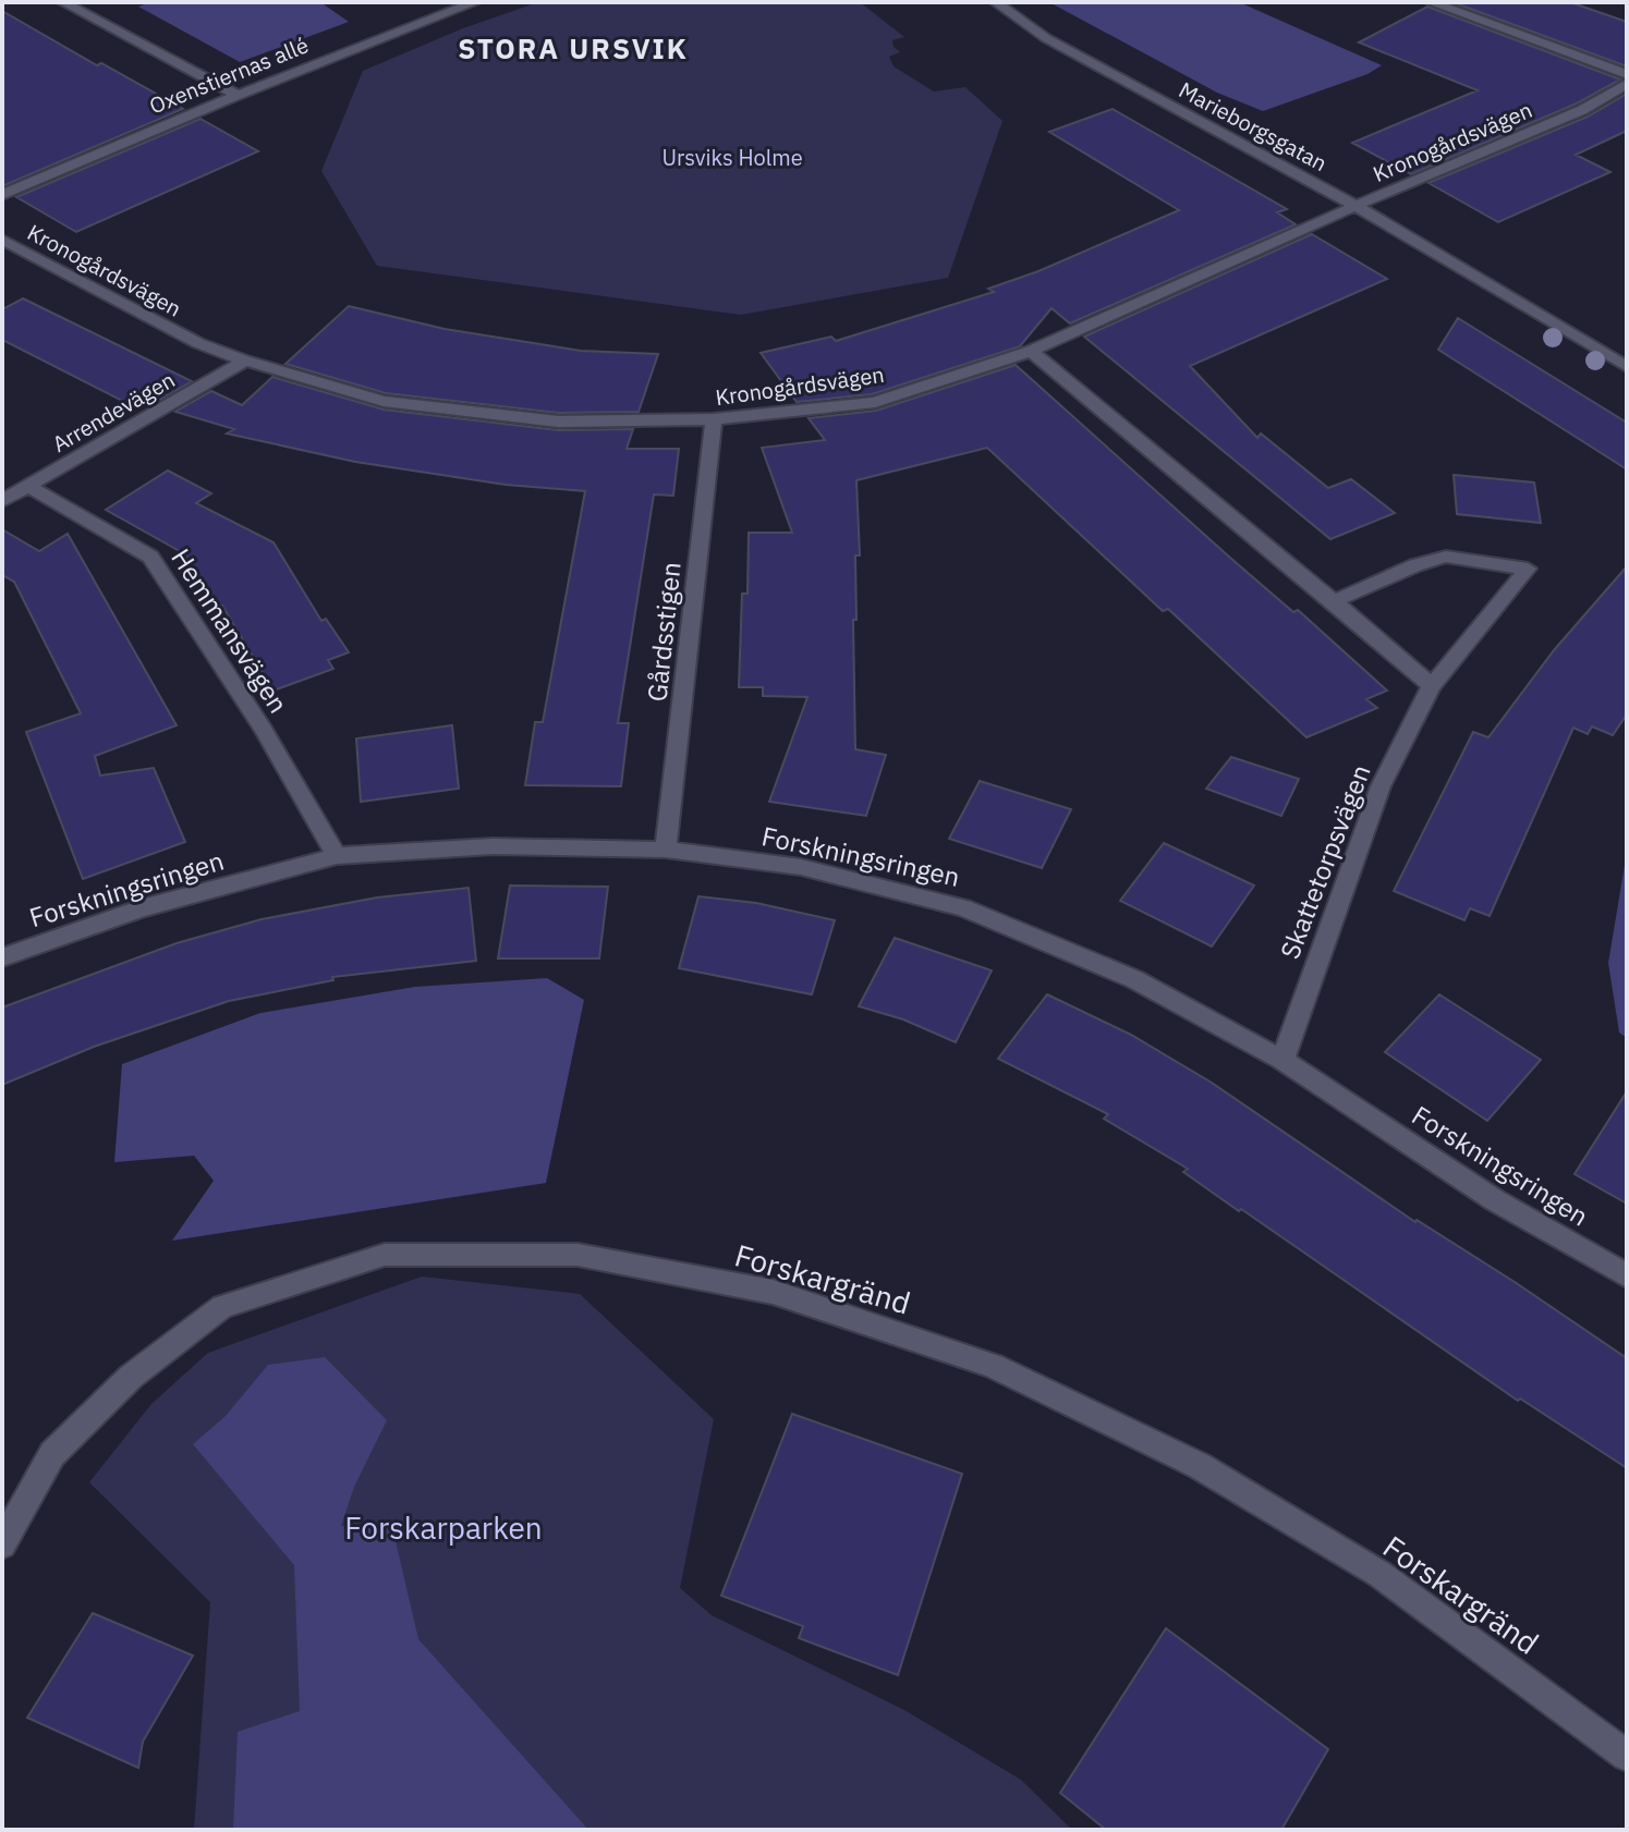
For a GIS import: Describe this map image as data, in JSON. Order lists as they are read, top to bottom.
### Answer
{
  "streets": {
    "street": [
      "Oxenstiernas allé",
      "Marieborgsgatan",
      "Kronogårdsvägen",
      "Arrendevägen",
      "Hemmansvägen",
      "Gårdsstigen",
      "Forskningsringen",
      "Skattetorpsvägen",
      "Forskargränd"
    ]
  },
  "crossings": [
    ["Marieborgsgatan", "Kronogårdsvägen"],
    ["Kronogårdsvägen", "Arrendevägen"],
    ["Kronogårdsvägen", "Gårdsstigen"],
    ["Arrendevägen", "Hemmansvägen"],
    ["Hemmansvägen", "Forskningsringen"],
    ["Gårdsstigen", "Forskningsringen"],
    ["Forskningsringen", "Skattetorpsvägen"]
  ],
  "districts": ["STORA URSVIK"],
  "parks": ["Ursviks Holme", "Forskarparken"]
}
